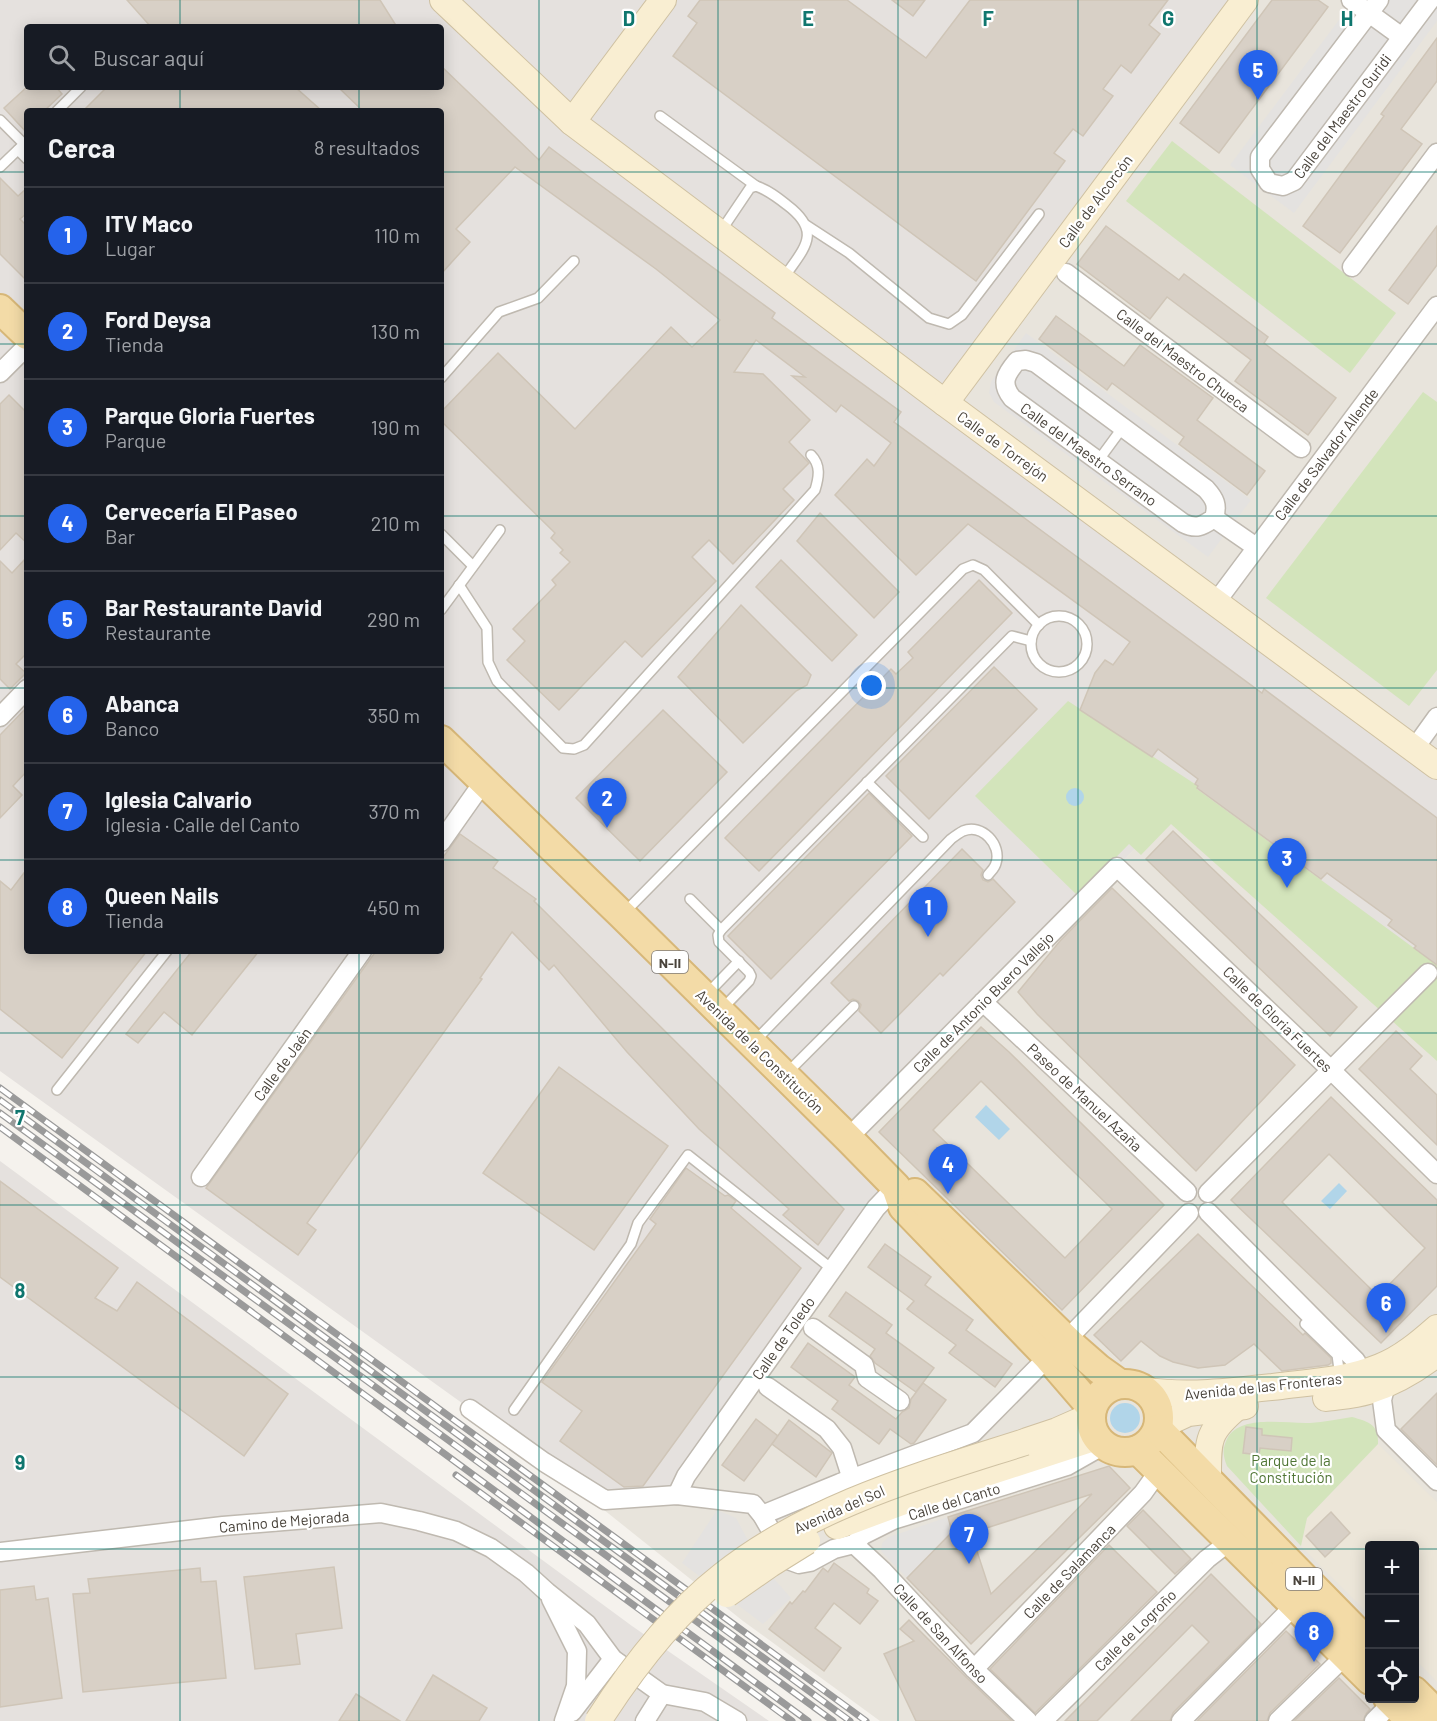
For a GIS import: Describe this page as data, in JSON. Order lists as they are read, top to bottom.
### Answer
{
  "streets": {
    "main road": ["N-II", "Avenida de la Constitución"],
    "street": [
      "Calle del Maestro Guridi",
      "Calle de Alcorcón",
      "Calle del Maestro Chueca",
      "Calle de Torrejón",
      "Calle del Maestro Serrano",
      "Calle de Salvador Allende",
      "Calle de Antonio Buero Vallejo",
      "Calle de Gloria Fuertes",
      "Calle de Jaén",
      "Paseo de Manuel Azaña",
      "Calle de Toledo",
      "Avenida de las Fronteras",
      "Calle del Canto",
      "Avenida del Sol",
      "Camino de Mejorada",
      "Calle de Salamanca",
      "Calle de Logroño",
      "Calle de San Alfonso"
    ]
  },
  "crossings": [
    ["Calle de Alcorcón", "Calle de Torrejón"],
    ["Calle de Torrejón", "Calle de Salvador Allende"],
    ["N-II", "Avenida de la Constitución"],
    ["N-II", "Avenida de las Fronteras"],
    ["N-II", "Calle del Canto"],
    ["N-II", "Avenida del Sol"],
    ["N-II", "Calle de Salamanca"],
    ["N-II", "Calle de Logroño"],
    ["Calle de Antonio Buero Vallejo", "Calle de Gloria Fuertes"],
    ["Calle de Antonio Buero Vallejo", "Avenida de la Constitución"],
    ["Calle de Antonio Buero Vallejo", "Paseo de Manuel Azaña"],
    ["Avenida de la Constitución", "Calle de Toledo"],
    ["Avenida de la Constitución", "Avenida de las Fronteras"],
    ["Avenida de la Constitución", "Calle del Canto"],
    ["Avenida de la Constitución", "Avenida del Sol"],
    ["Avenida de la Constitución", "Calle de Salamanca"],
    ["Avenida de las Fronteras", "Calle del Canto"],
    ["Avenida de las Fronteras", "Avenida del Sol"],
    ["Avenida de las Fronteras", "Calle de Salamanca"],
    ["Calle del Canto", "Avenida del Sol"],
    ["Calle del Canto", "Calle de Salamanca"],
    ["Calle del Canto", "Calle de San Alfonso"],
    ["Avenida del Sol", "Calle de Salamanca"],
    ["Calle de Salamanca", "Calle de San Alfonso"]
  ],
  "parks": ["Parque de la Constitución"],
  "page": {
    "search": "Buscar aquí",
    "pins": [
      "5",
      "2",
      "3",
      "1",
      "4",
      "6",
      "7",
      "8"
    ],
    "heading": ["Cerca", "8 resultados"],
    "list": [
      {
        "mark": "1",
        "name": "ITV Maco",
        "note": "Lugar",
        "value": "110 m"
      },
      {
        "mark": "2",
        "name": "Ford Deysa",
        "note": "Tienda",
        "value": "130 m"
      },
      {
        "mark": "3",
        "name": "Parque Gloria Fuertes",
        "note": "Parque",
        "value": "190 m"
      },
      {
        "mark": "4",
        "name": "Cervecería El Paseo",
        "note": "Bar",
        "value": "210 m"
      },
      {
        "mark": "5",
        "name": "Bar Restaurante David",
        "note": "Restaurante",
        "value": "290 m"
      },
      {
        "mark": "6",
        "name": "Abanca",
        "note": "Banco",
        "value": "350 m"
      },
      {
        "mark": "7",
        "name": "Iglesia Calvario",
        "note": "Iglesia · Calle del Canto",
        "value": "370 m"
      },
      {
        "mark": "8",
        "name": "Queen Nails",
        "note": "Tienda",
        "value": "450 m"
      }
    ],
    "map_buttons": ["+", "−"]
  },
  "grid": {
    "columns": [
      "D",
      "E",
      "F",
      "G",
      "H"
    ],
    "rows": ["7", "8", "9"]
  }
}
